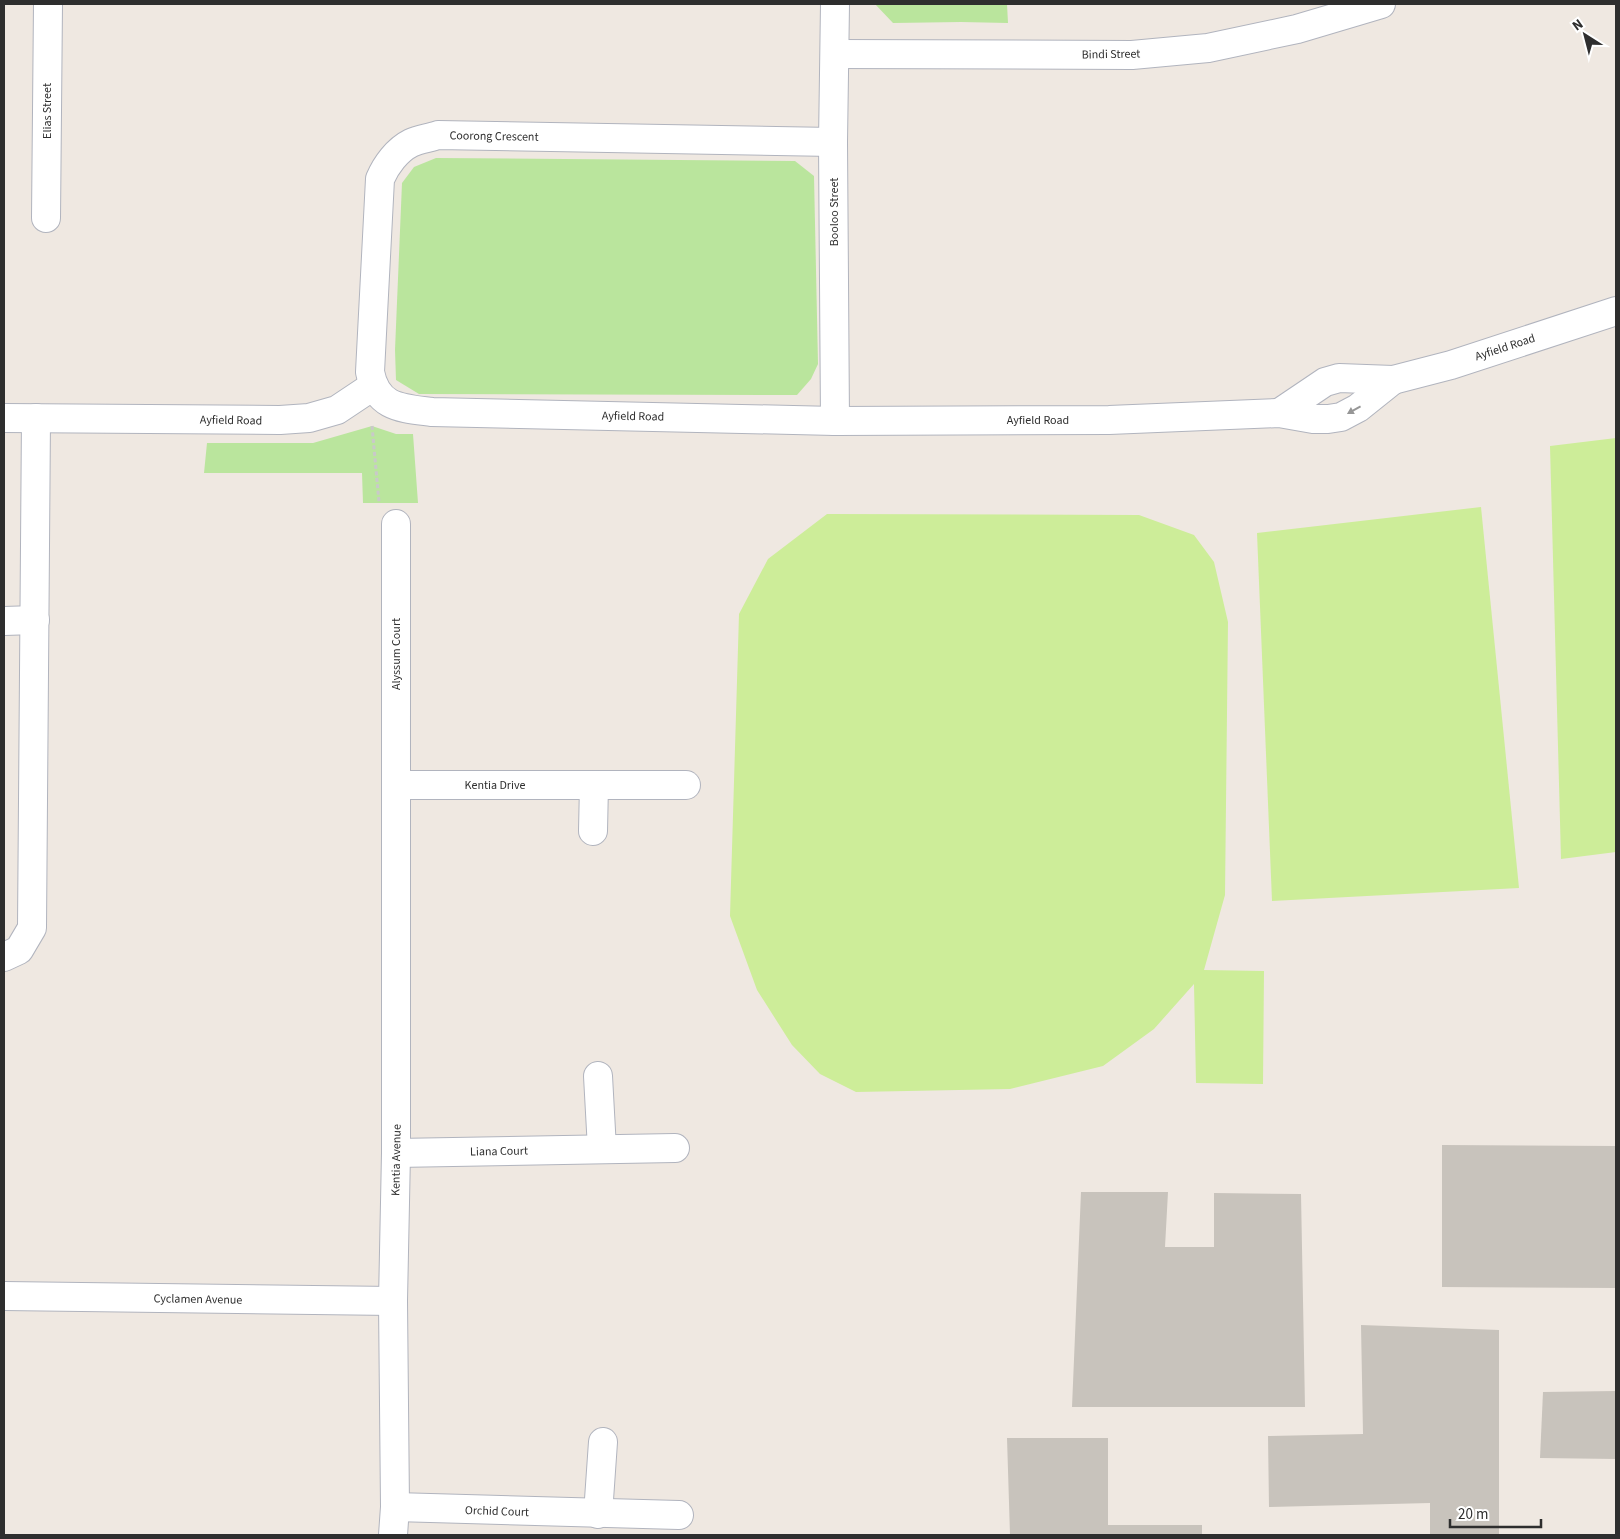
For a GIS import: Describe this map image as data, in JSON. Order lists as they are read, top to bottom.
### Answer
{
  "streets": {
    "street": [
      "Bindi Street",
      "Elias Street",
      "Coorong Crescent",
      "Booloo Street",
      "Ayfield Road",
      "Alyssum Court",
      "Kentia Drive",
      "Liana Court",
      "Kentia Avenue",
      "Cyclamen Avenue",
      "Orchid Court"
    ]
  },
  "crossings": [
    ["Bindi Street", "Booloo Street"],
    ["Coorong Crescent", "Booloo Street"],
    ["Coorong Crescent", "Ayfield Road"],
    ["Booloo Street", "Ayfield Road"],
    ["Alyssum Court", "Kentia Drive"],
    ["Alyssum Court", "Kentia Avenue"],
    ["Kentia Drive", "Kentia Avenue"],
    ["Liana Court", "Kentia Avenue"],
    ["Kentia Avenue", "Cyclamen Avenue"],
    ["Kentia Avenue", "Orchid Court"]
  ],
  "scale_bar": "20 m",
  "north": "top left"
}
